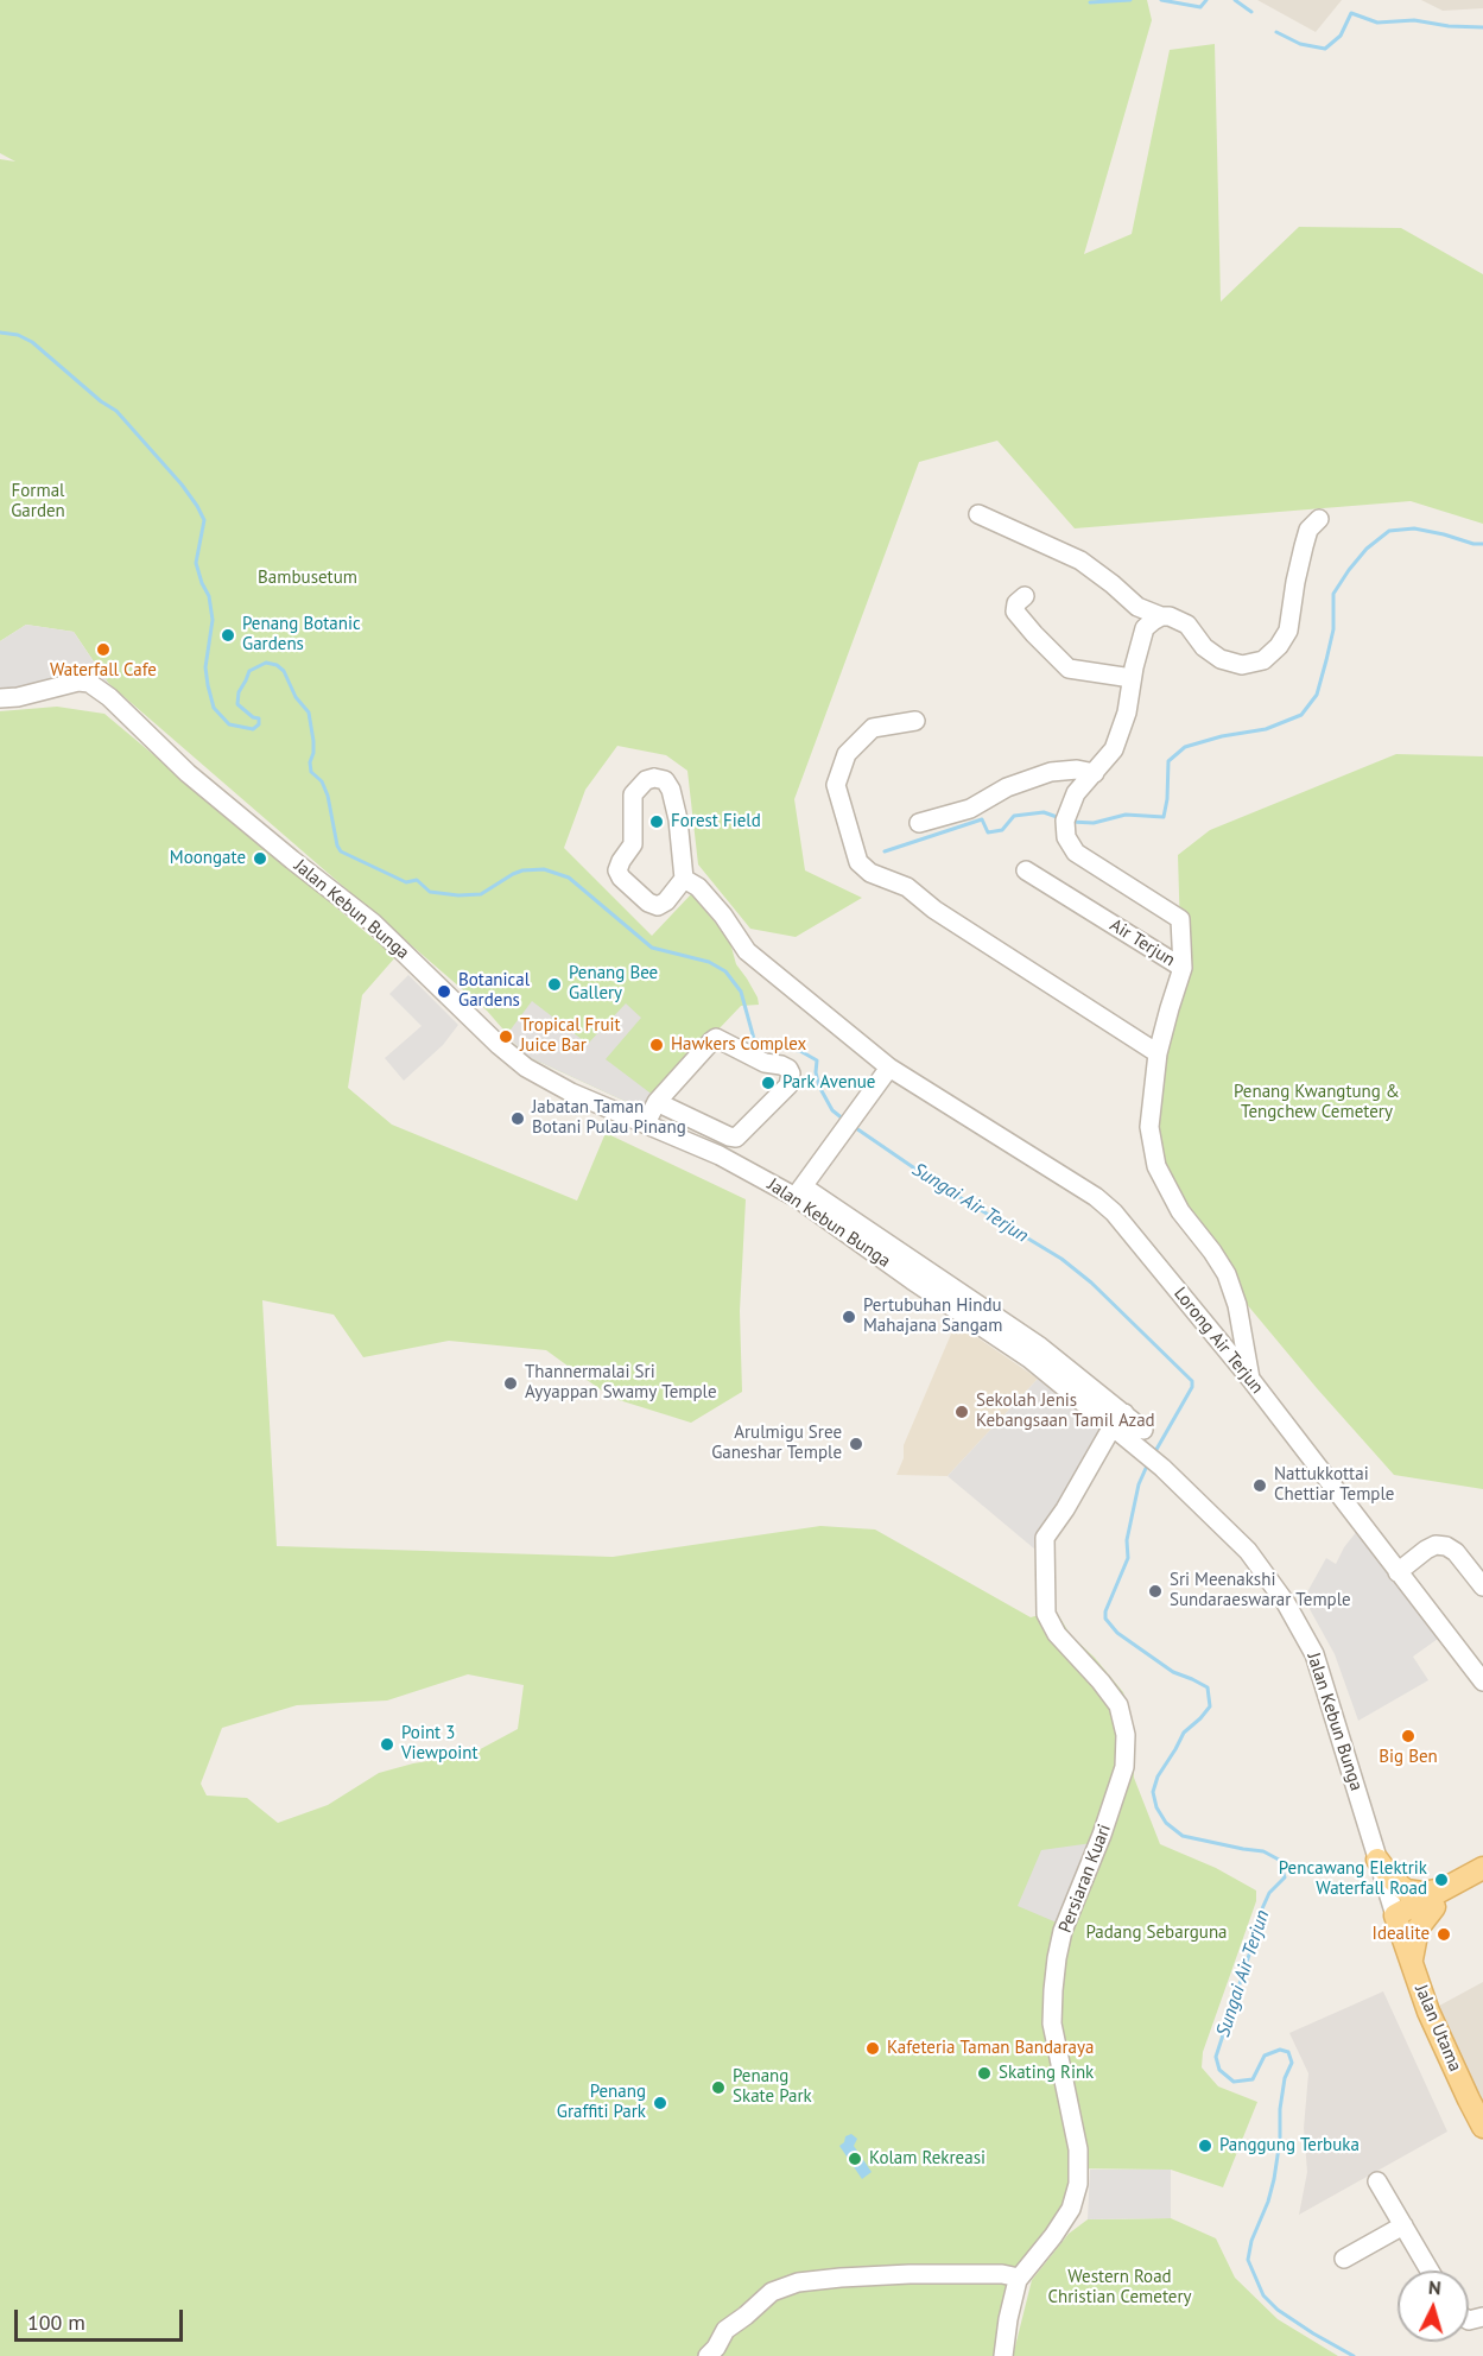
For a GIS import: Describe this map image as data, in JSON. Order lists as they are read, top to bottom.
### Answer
{
  "streets": {
    "main road": ["Jalan Utama"],
    "street": [
      "Jalan Kebun Bunga",
      "Air Terjun",
      "Lorong Air Terjun",
      "Persiaran Kuari"
    ]
  },
  "crossings": [
    ["Jalan Kebun Bunga", "Persiaran Kuari"],
    ["Jalan Kebun Bunga", "Jalan Utama"],
    ["Air Terjun", "Lorong Air Terjun"]
  ],
  "water": ["Sungai Air Terjun"],
  "parks": [
    "Formal Garden",
    "Bambusetum",
    "Penang Kwangtung & Tengchew Cemetery",
    "Padang Sebarguna",
    "Western Road Christian Cemetery"
  ],
  "places": [
    "Penang Botanic Gardens",
    "Waterfall Cafe",
    "Forest Field",
    "Moongate",
    "Penang Bee Gallery",
    "Botanical Gardens",
    "Tropical Fruit Juice Bar",
    "Hawkers Complex",
    "Park Avenue",
    "Jabatan Taman Botani Pulau Pinang",
    "Pertubuhan Hindu Mahajana Sangam",
    "Thannermalai Sri Ayyappan Swamy Temple",
    "Sekolah Jenis Kebangsaan Tamil Azad",
    "Arulmigu Sree Ganeshar Temple",
    "Nattukkottai Chettiar Temple",
    "Sri Meenakshi Sundaraeswarar Temple",
    "Big Ben",
    "Point 3 Viewpoint",
    "Pencawang Elektrik Waterfall Road",
    "Idealite",
    "Kafeteria Taman Bandaraya",
    "Skating Rink",
    "Penang Skate Park",
    "Penang Graffiti Park",
    "Panggung Terbuka",
    "Kolam Rekreasi"
  ],
  "scale_bar": "100 m",
  "north": "top"
}
